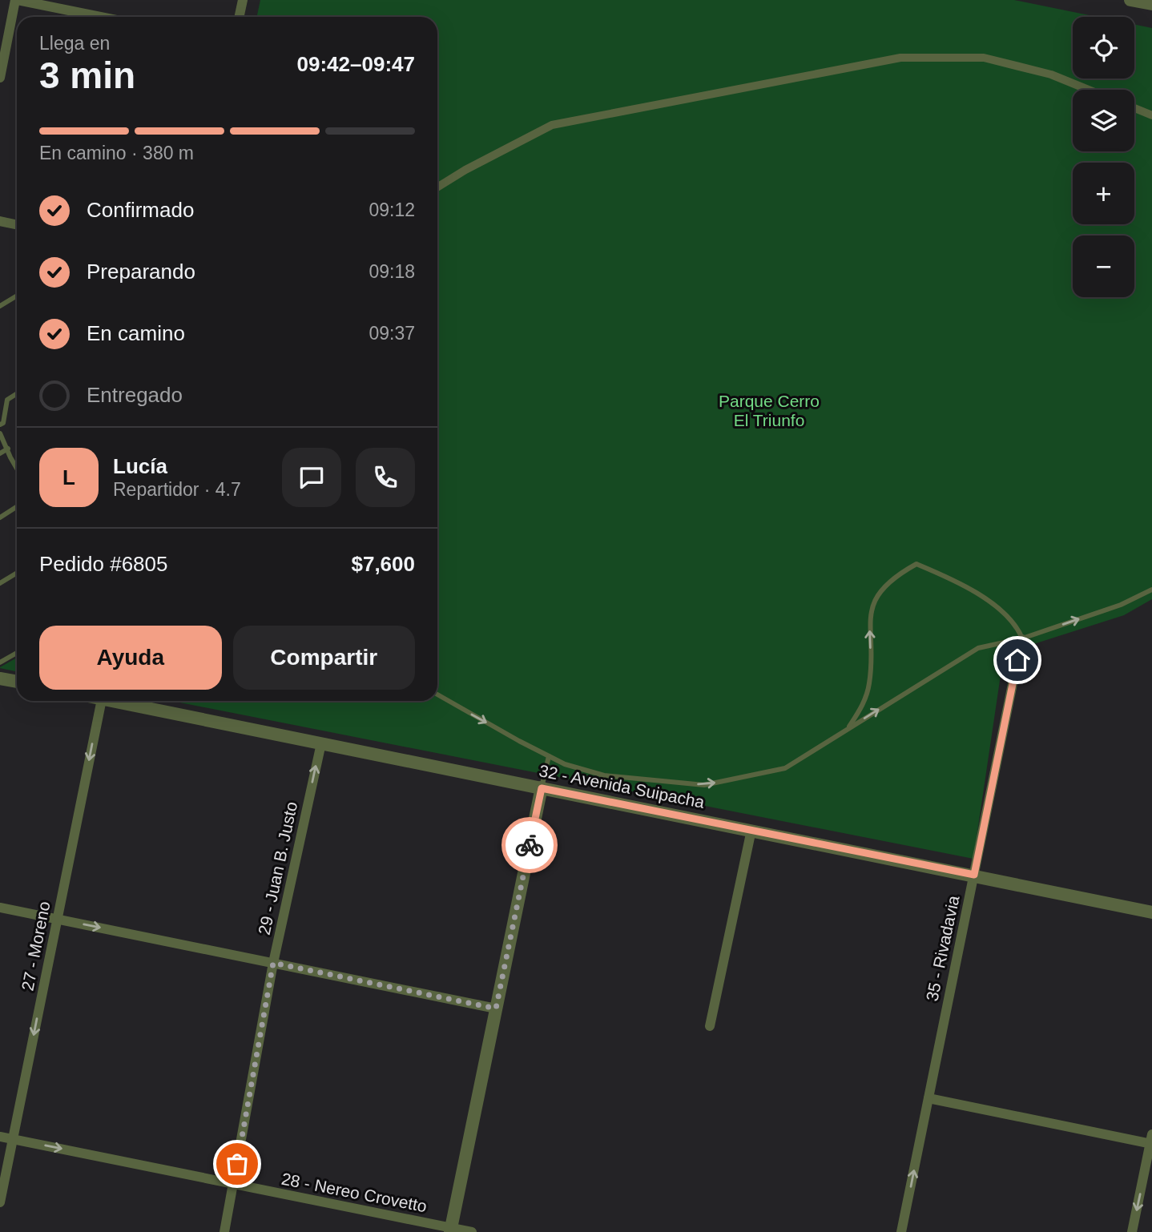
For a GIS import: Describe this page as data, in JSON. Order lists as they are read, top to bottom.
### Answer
{
  "streets": {
    "street": [
      "32 - Avenida Suipacha",
      "29 - Juan B. Justo",
      "27 - Moreno",
      "35 - Rivadavia",
      "28 - Nereo Crovetto"
    ]
  },
  "crossings": [
    ["32 - Avenida Suipacha", "29 - Juan B. Justo"],
    ["32 - Avenida Suipacha", "35 - Rivadavia"],
    ["29 - Juan B. Justo", "28 - Nereo Crovetto"],
    ["27 - Moreno", "28 - Nereo Crovetto"]
  ],
  "one_way": ["29 - Juan B. Justo", "27 - Moreno", "28 - Nereo Crovetto"],
  "parks": ["Parque Cerro El Triunfo"],
  "page": {
    "map_buttons": ["+", "−"],
    "heading": ["3 min", "Llega en", "09:42–09:47"],
    "panel": [
      "Lucía",
      "Repartidor · 4.7",
      "Pedido #6805",
      "$7,600"
    ],
    "bar": "En camino · 380 m",
    "list": [
      ["Confirmado", "09:12"],
      ["Preparando", "09:18"],
      ["En camino", "09:37"],
      "Entregado"
    ],
    "round": "L",
    "buttons": ["Ayuda", "Compartir"]
  }
}
